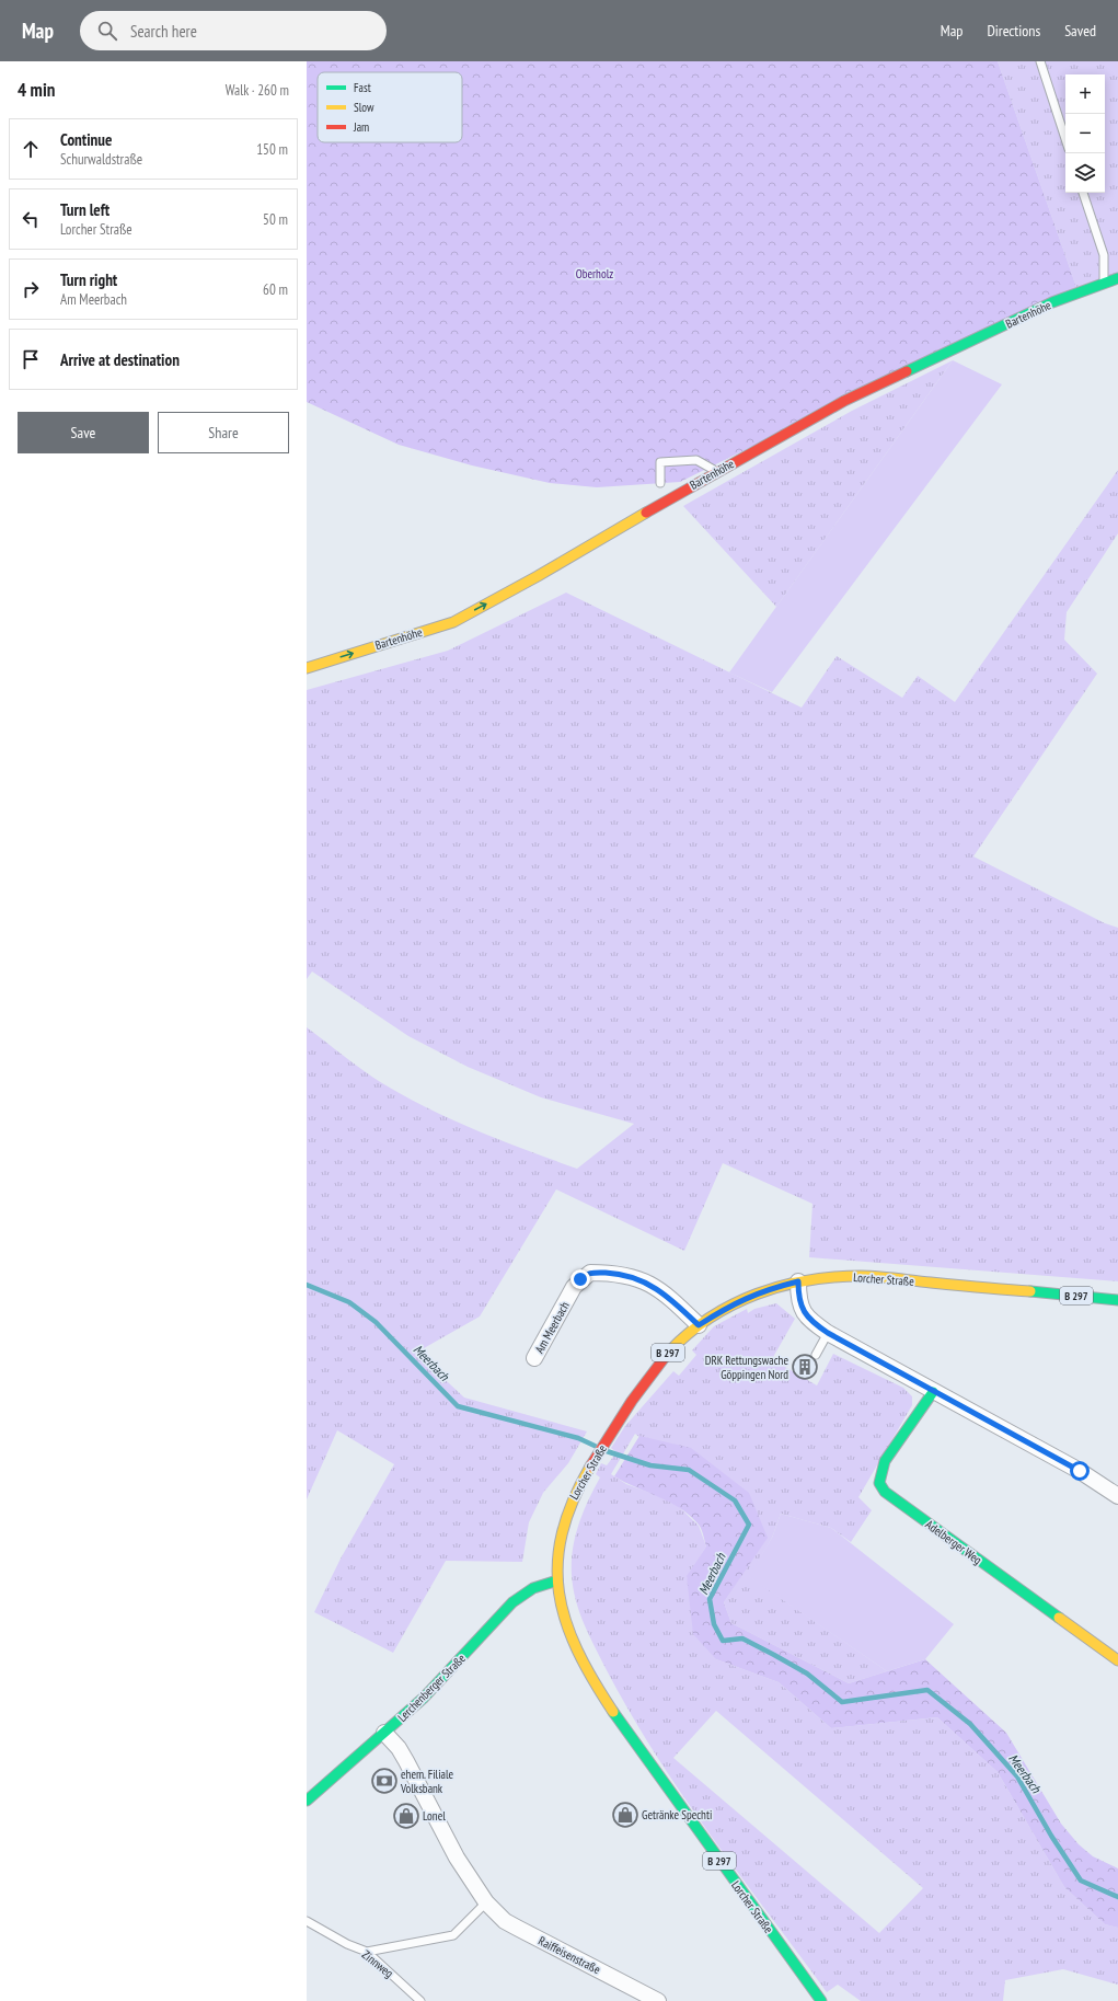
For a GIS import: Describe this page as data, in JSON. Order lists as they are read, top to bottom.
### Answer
{
  "streets": {
    "street": [
      "Bartenhöhe",
      "Lorcher Straße",
      "B 297",
      "Am Meerbach",
      "Adelberger Weg",
      "Lerchenberger Straße",
      "Raiffeisenstraße"
    ],
    "lane": ["Zinnweg"]
  },
  "crossings": [
    ["Lorcher Straße", "Am Meerbach"],
    ["Lorcher Straße", "Lerchenberger Straße"],
    ["Lerchenberger Straße", "Raiffeisenstraße"]
  ],
  "one_way": ["Bartenhöhe"],
  "water": ["Meerbach"],
  "parks": ["Oberholz"],
  "places": {
    "building": ["DRK Rettungswache Göppingen Nord"],
    "bank": ["ehem. Filiale Volksbank"],
    "shop": ["Getränke Spechti", "Lonel"]
  },
  "legend": ["Fast", "Slow", "Jam"],
  "page": {
    "header": "Map",
    "search": "Search here",
    "nav": ["Map", "Directions", "Saved"],
    "heading": ["4 min", "Walk · 260 m"],
    "map_buttons": ["+", "−"],
    "list": [
      ["Continue", "Schurwaldstraße", "150 m"],
      ["Turn left", "Lorcher Straße", "50 m"],
      ["Turn right", "Am Meerbach", "60 m"],
      "Arrive at destination"
    ],
    "buttons": ["Save", "Share"]
  }
}
